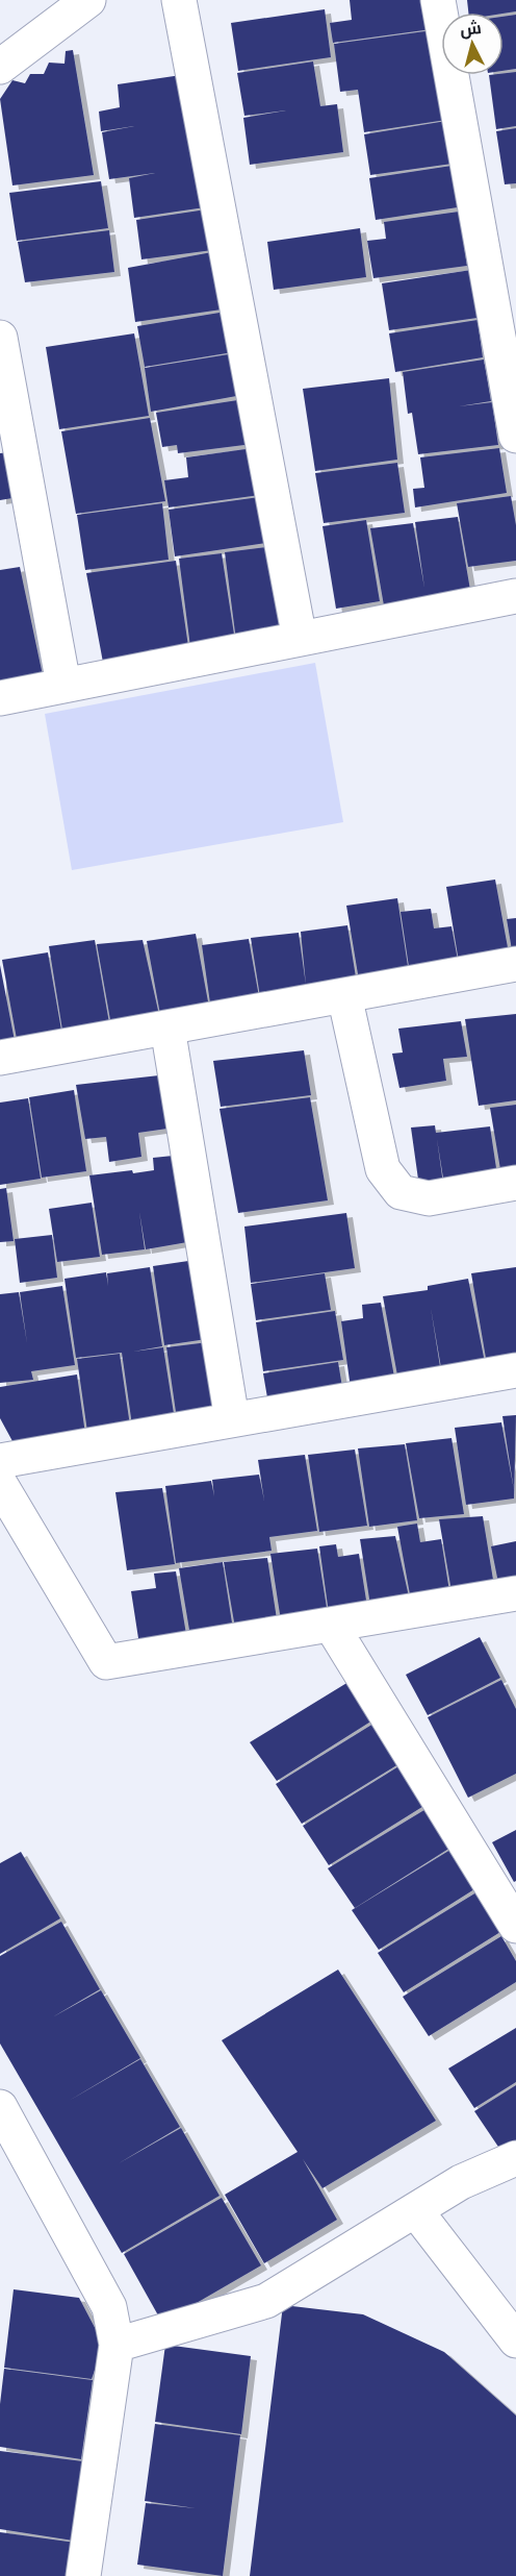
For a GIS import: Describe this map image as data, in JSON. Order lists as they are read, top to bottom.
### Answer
{
  "north": "top"
}
